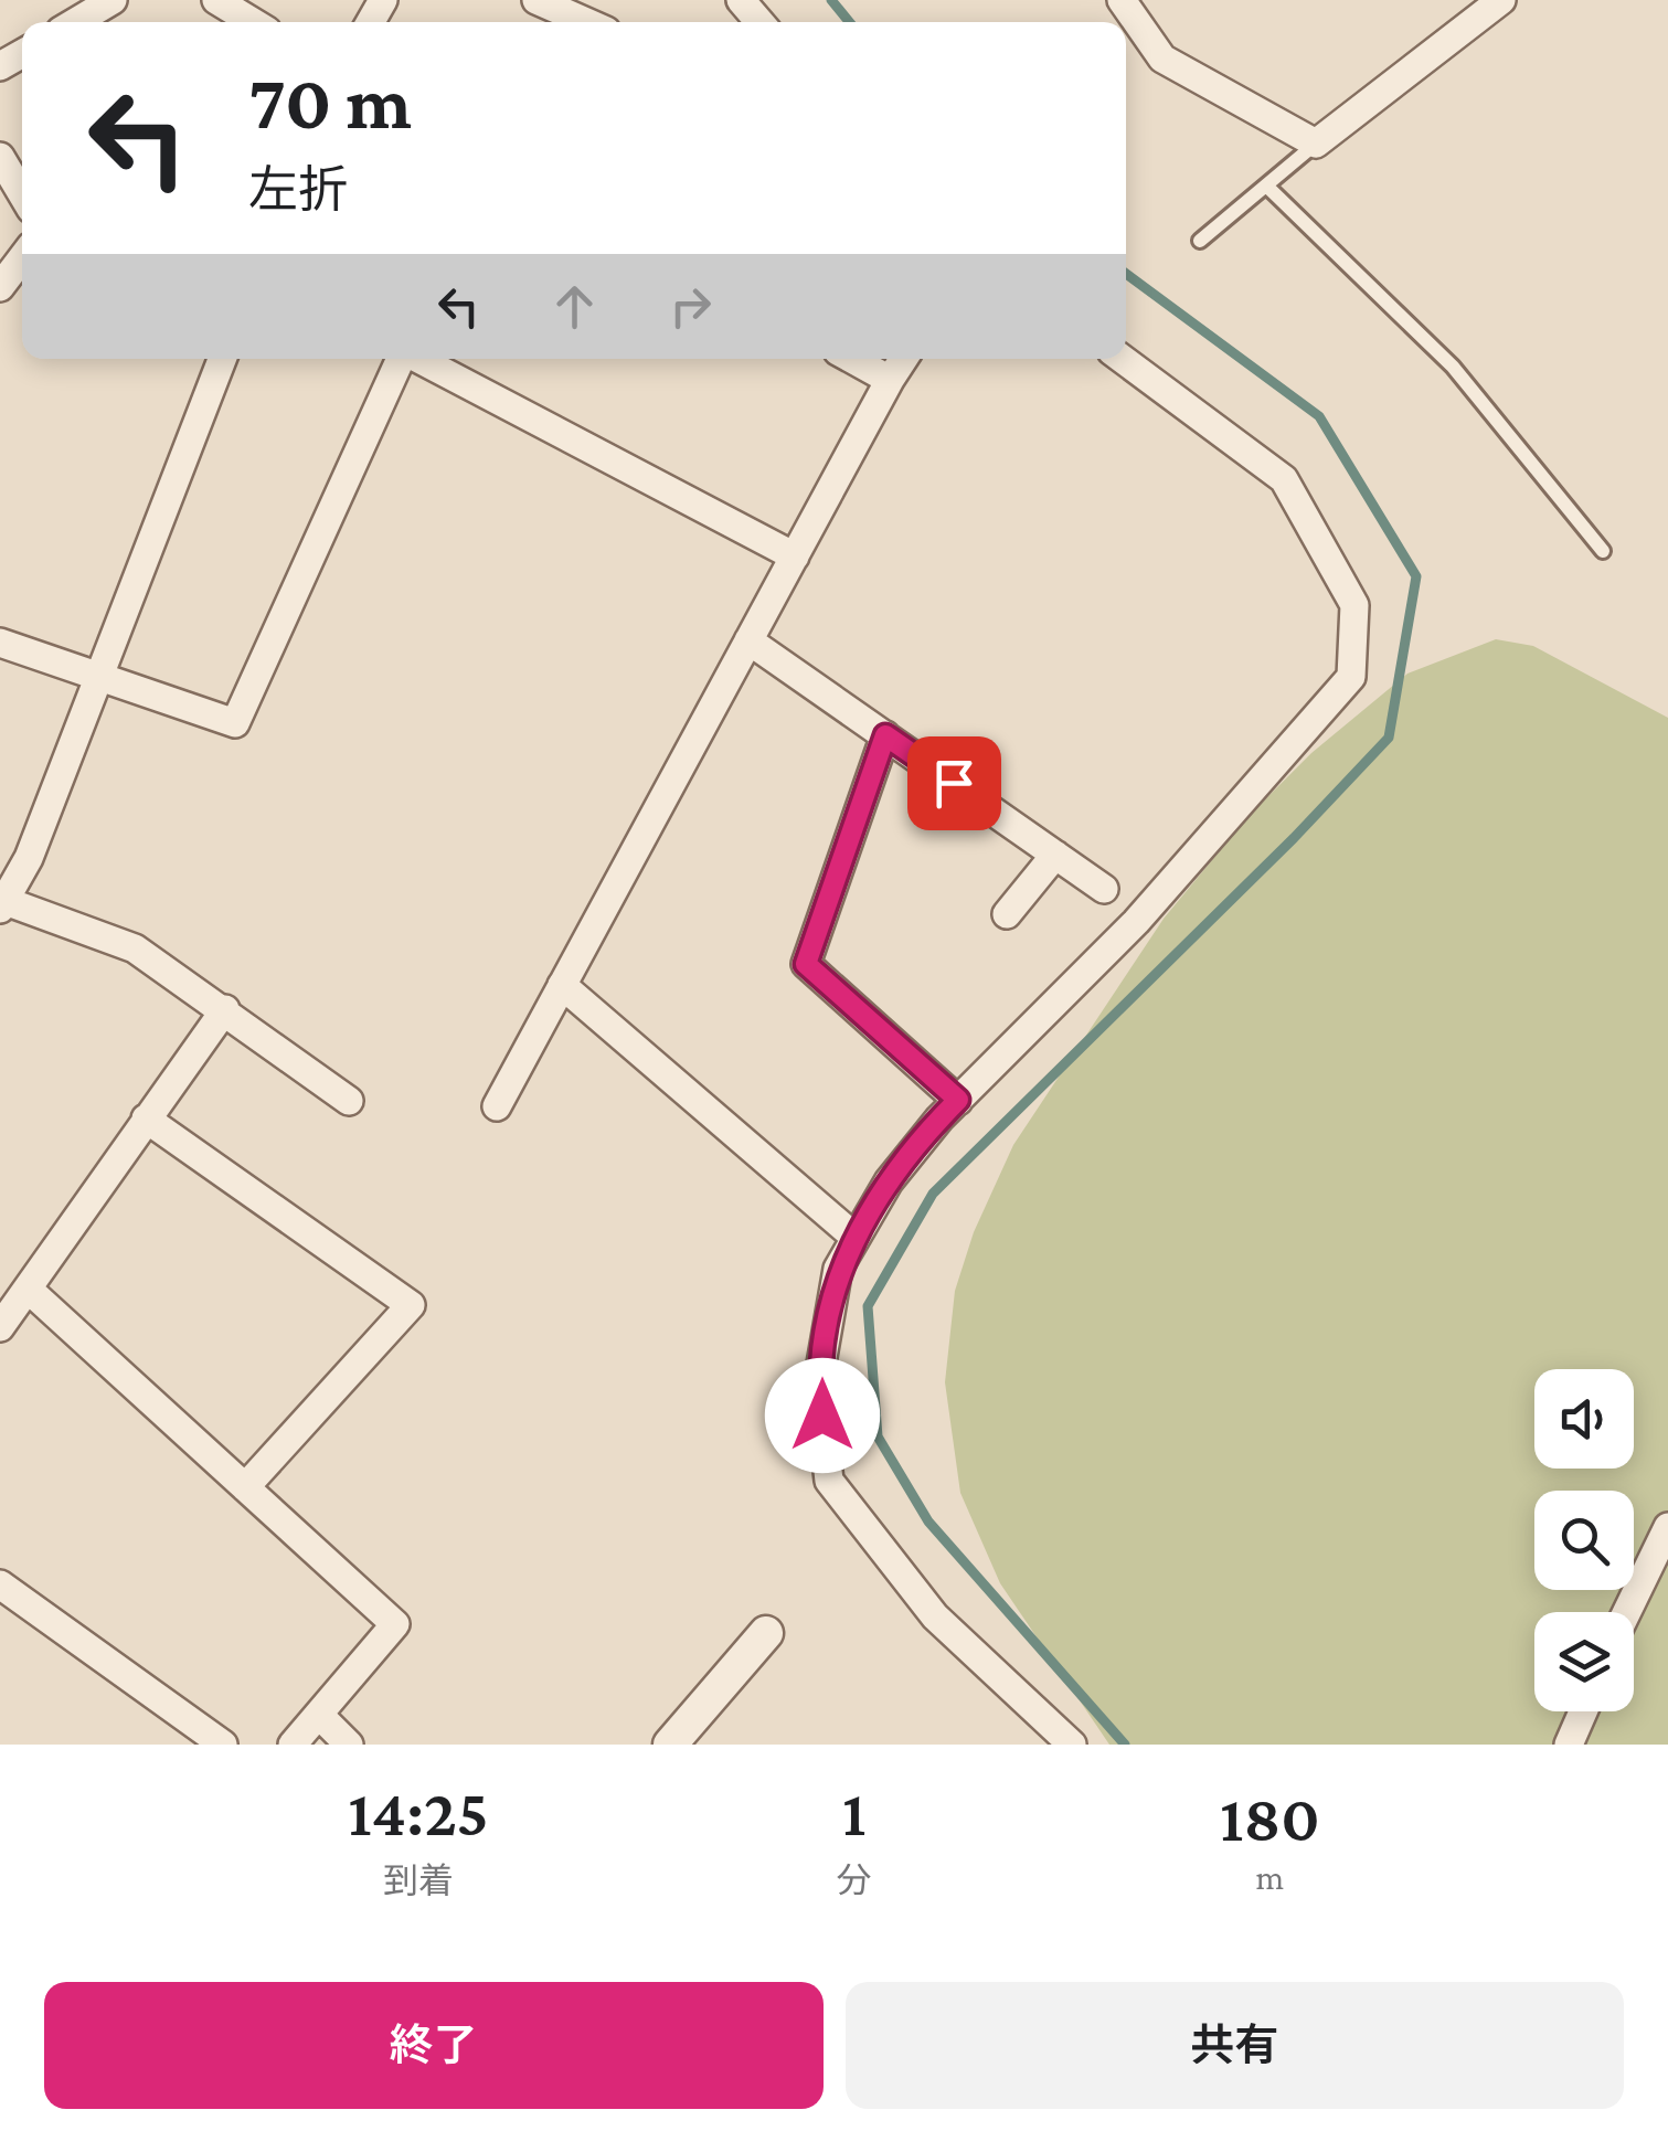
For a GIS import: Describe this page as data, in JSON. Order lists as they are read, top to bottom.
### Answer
{
  "page": {
    "turn": ["70 m", "左折"],
    "eta": [
      "14:25",
      "到着",
      "1",
      "分",
      "180",
      "m"
    ],
    "buttons": ["終了", "共有"]
  }
}
